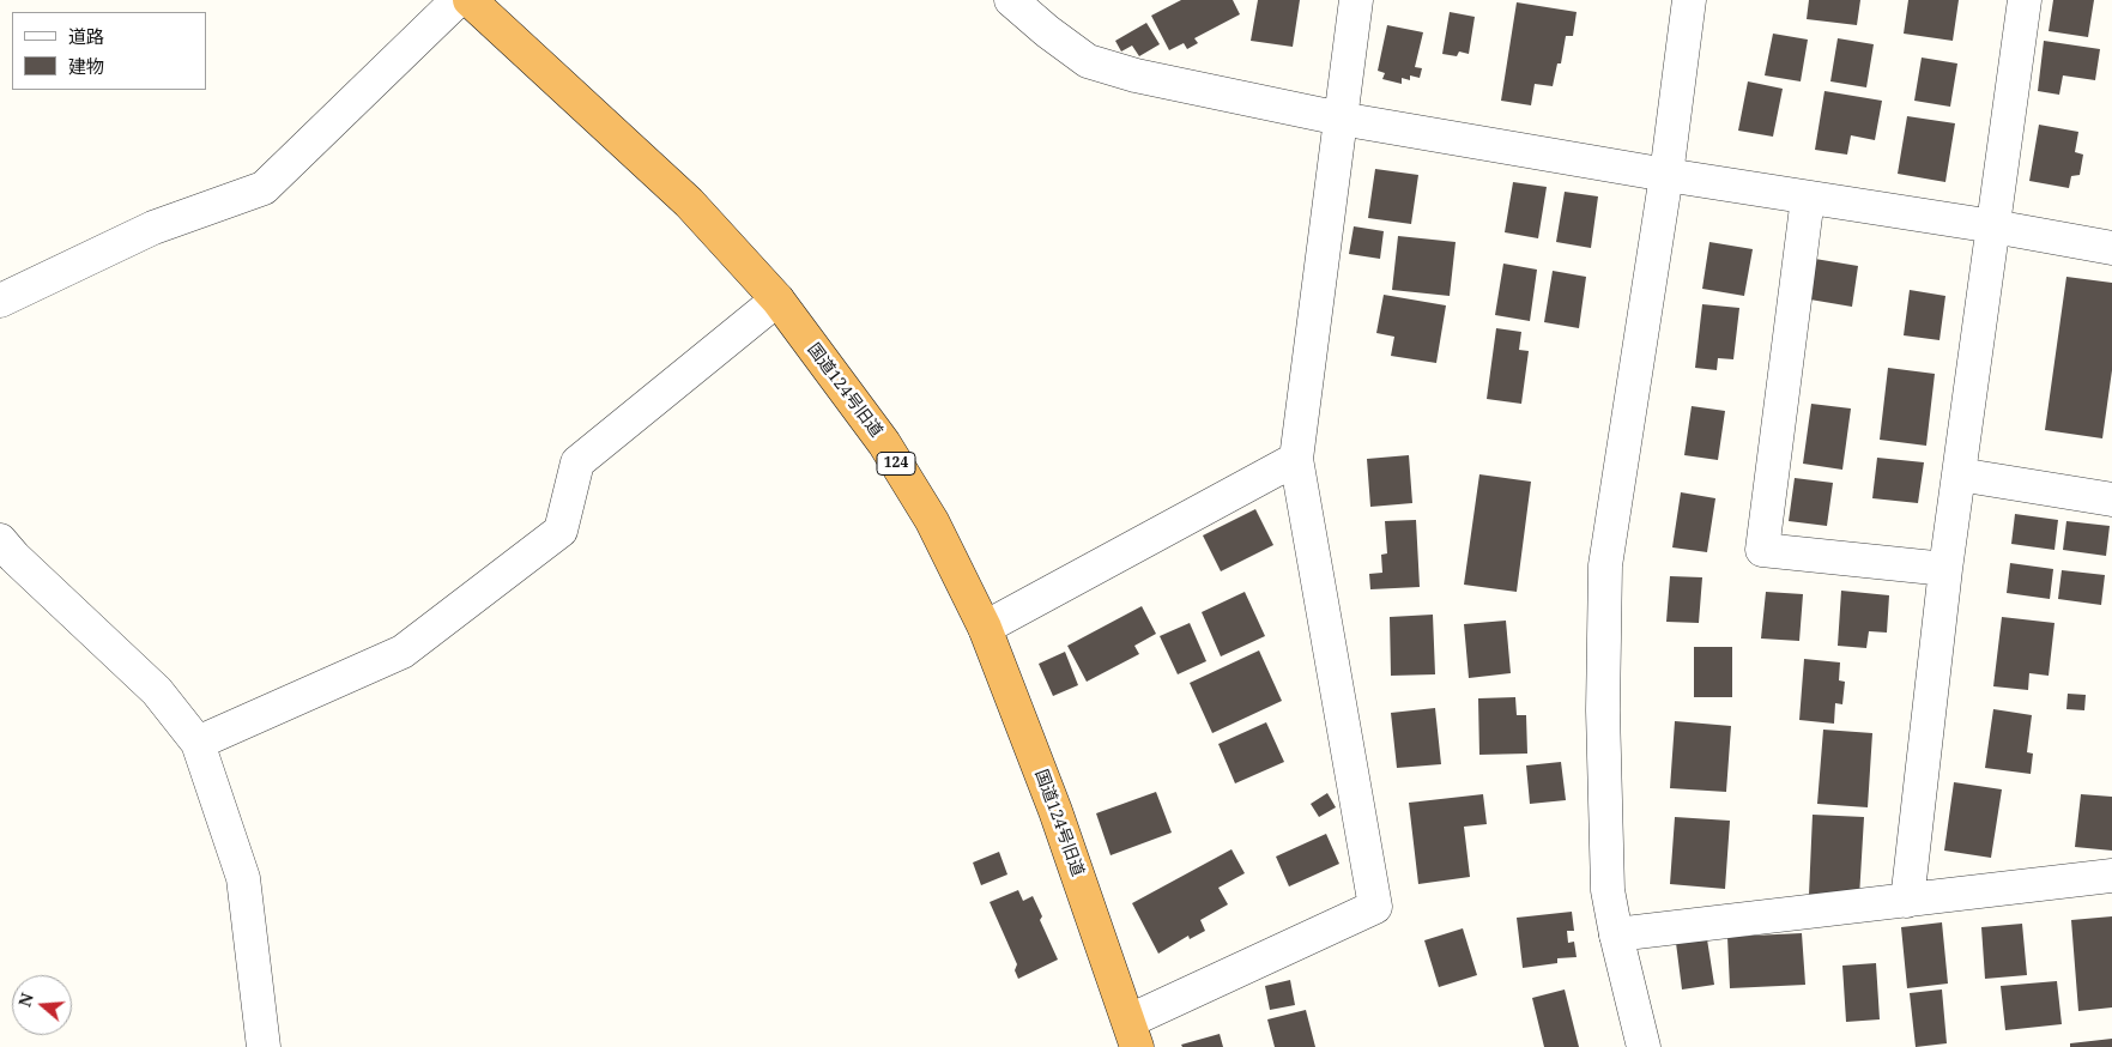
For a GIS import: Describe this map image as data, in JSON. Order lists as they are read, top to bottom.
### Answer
{
  "streets": {
    "highway": ["国道124号旧道", "124"]
  },
  "legend": ["道路", "建物"],
  "north": "left"
}
